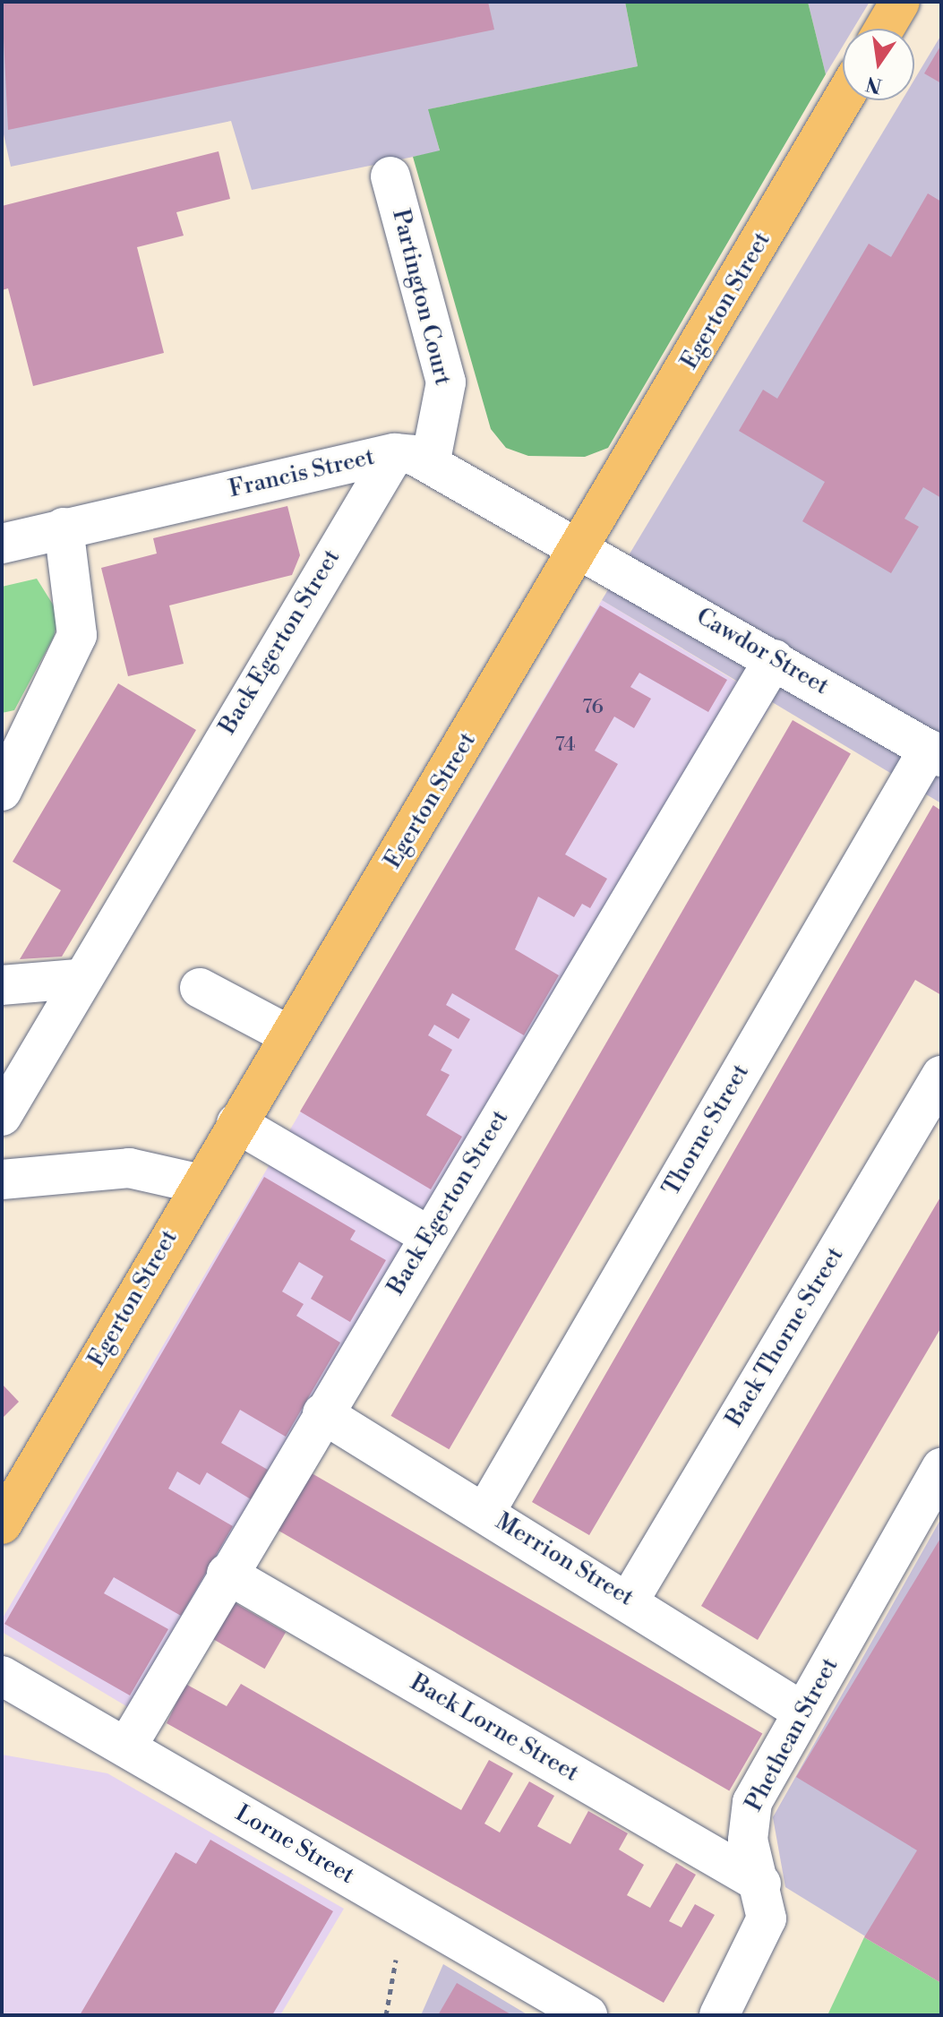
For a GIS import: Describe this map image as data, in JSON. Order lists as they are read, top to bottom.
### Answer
{
  "streets": {
    "main road": ["Egerton Street"],
    "street": [
      "Partington Court",
      "Francis Street",
      "Back Egerton Street",
      "Cawdor Street",
      "Thorne Street",
      "Back Thorne Street",
      "Merrion Street",
      "Back Lorne Street",
      "Phethean Street",
      "Lorne Street"
    ]
  },
  "crossings": [
    ["Partington Court", "Francis Street"],
    ["Partington Court", "Back Egerton Street"],
    ["Egerton Street", "Cawdor Street"],
    ["Francis Street", "Back Egerton Street"],
    ["Back Egerton Street", "Cawdor Street"],
    ["Back Egerton Street", "Merrion Street"],
    ["Back Egerton Street", "Back Lorne Street"],
    ["Back Egerton Street", "Lorne Street"],
    ["Cawdor Street", "Thorne Street"],
    ["Thorne Street", "Merrion Street"],
    ["Back Thorne Street", "Merrion Street"],
    ["Merrion Street", "Phethean Street"],
    ["Back Lorne Street", "Phethean Street"]
  ],
  "house_numbers": ["76", "74"],
  "north": "bottom"
}
